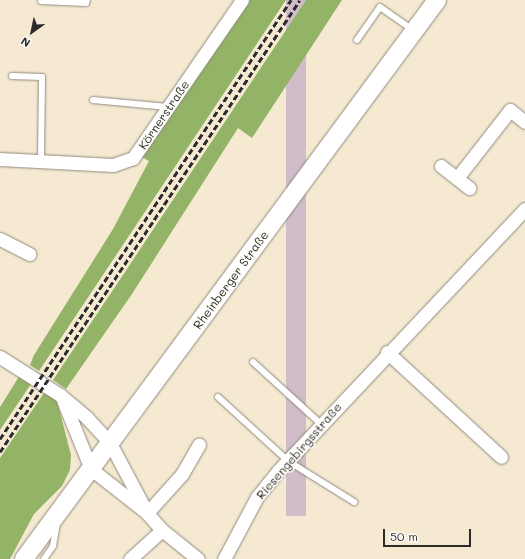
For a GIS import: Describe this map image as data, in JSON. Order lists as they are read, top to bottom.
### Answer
{
  "streets": {
    "main road": ["Rheinberger Straße"],
    "street": ["Körnerstraße", "Riesengebirgsstraße"]
  },
  "scale_bar": "50 m",
  "north": "bottom left"
}
